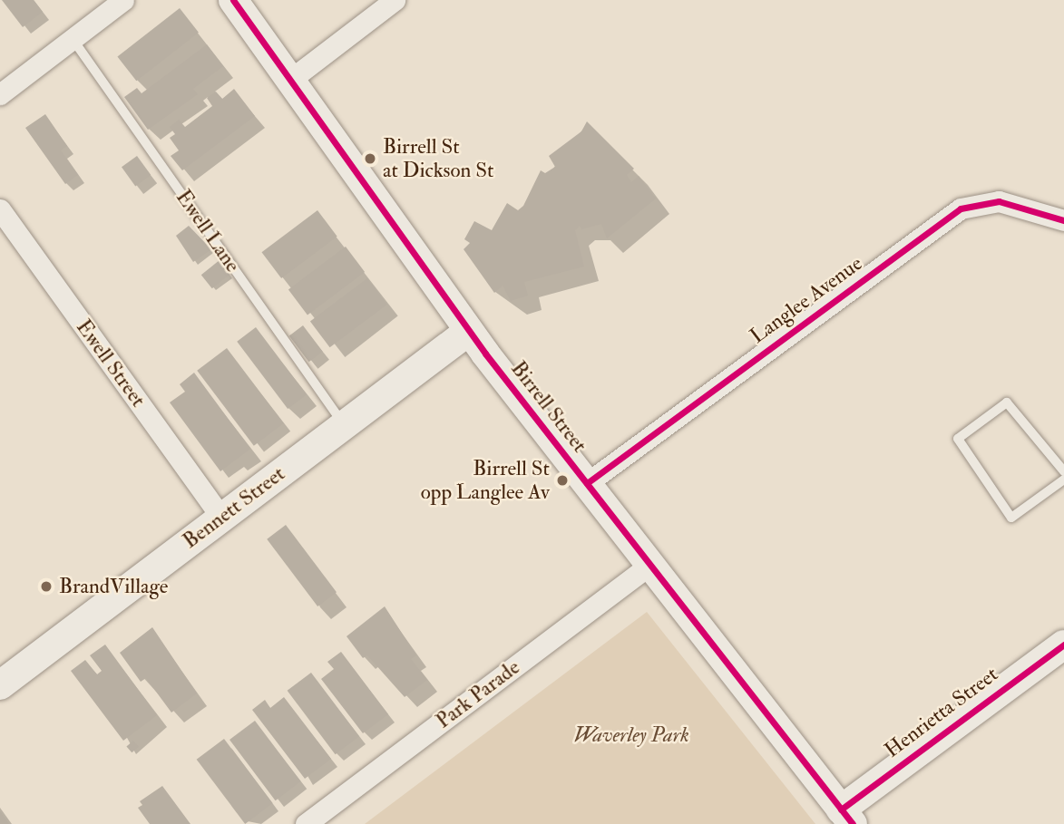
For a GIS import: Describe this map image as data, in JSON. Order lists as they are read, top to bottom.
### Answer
{
  "streets": {
    "main road": ["Birrell Street", "Bennett Street", "Henrietta Street"],
    "street": ["Langlee Avenue", "Ewell Street", "Park Parade"],
    "lane": ["Ewell Lane"]
  },
  "crossings": [
    ["Ewell Lane", "Bennett Street"],
    ["Langlee Avenue", "Birrell Street"],
    ["Ewell Street", "Bennett Street"],
    ["Birrell Street", "Bennett Street"],
    ["Birrell Street", "Park Parade"],
    ["Birrell Street", "Henrietta Street"]
  ],
  "parks": ["Waverley Park"],
  "places": ["Birrell St at Dickson St", "Birrell St opp Langlee Av", "BrandVillage"]
}
